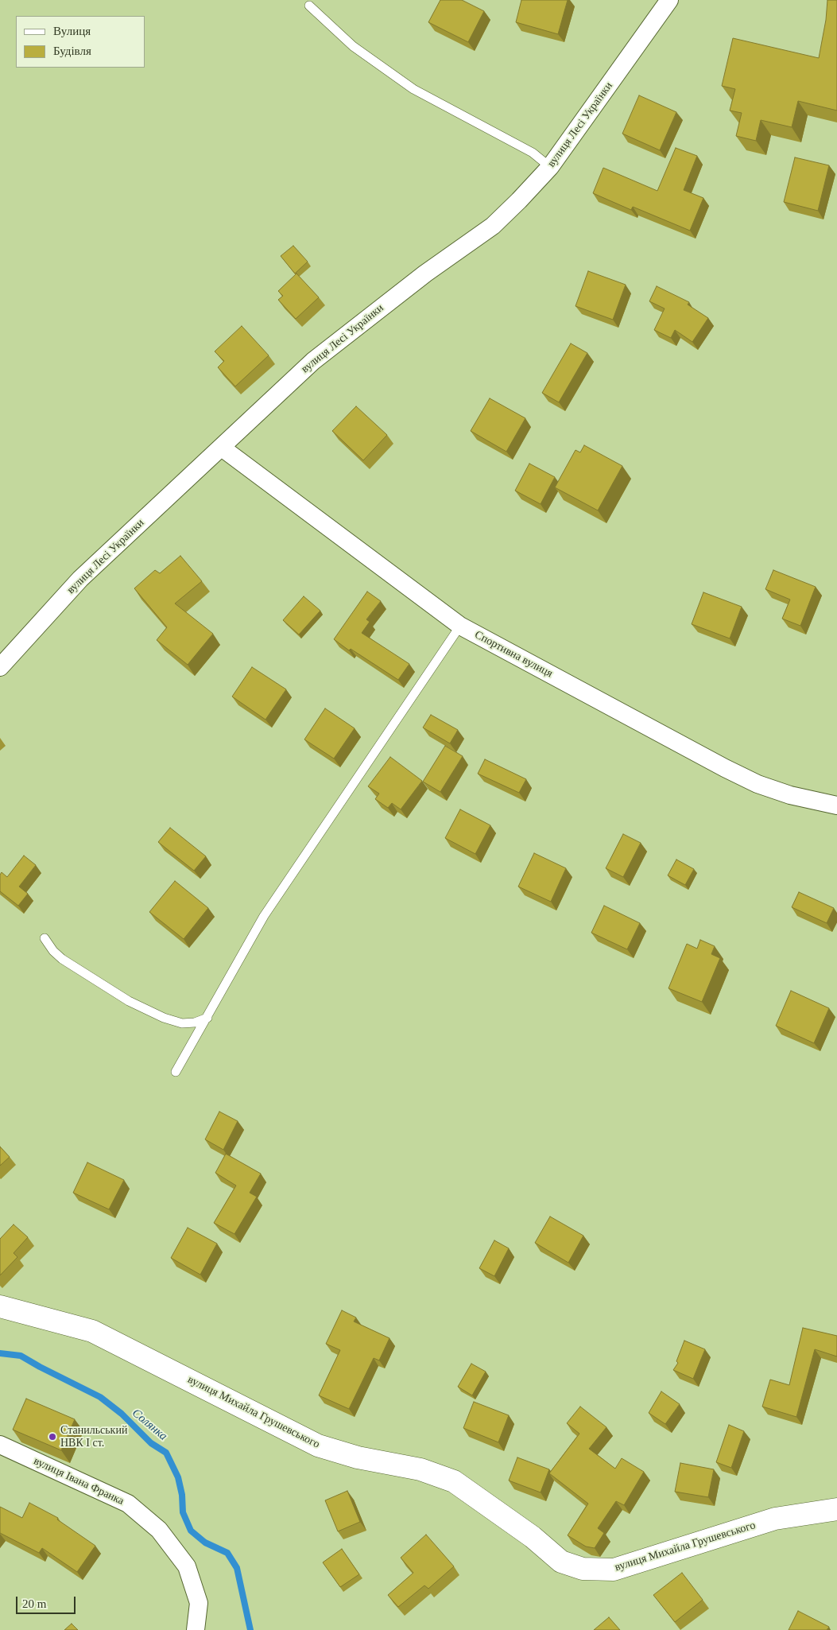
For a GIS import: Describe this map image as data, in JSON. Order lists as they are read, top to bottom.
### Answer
{
  "streets": {
    "street": [
      "вулиця Лесі Українки",
      "Спортивна вулиця",
      "вулиця Михайла Грушевського",
      "вулиця Івана Франка"
    ]
  },
  "crossings": [
    ["вулиця Лесі Українки", "Спортивна вулиця"]
  ],
  "water": ["Солянка"],
  "places": ["Станильський НВК І ст."],
  "legend": ["Вулиця", "Будівля"],
  "scale_bar": "20 m"
}
